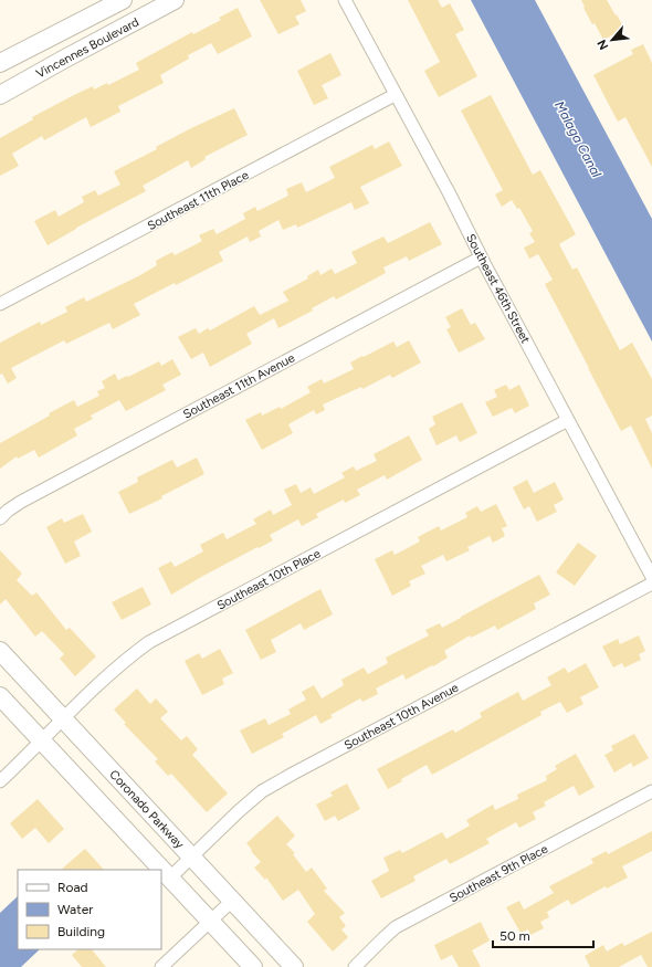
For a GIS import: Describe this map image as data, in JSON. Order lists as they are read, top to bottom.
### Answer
{
  "streets": {
    "street": [
      "Vincennes Boulevard",
      "Southeast 11th Place",
      "Southeast 46th Street",
      "Southeast 11th Avenue",
      "Southeast 10th Place",
      "Southeast 10th Avenue",
      "Coronado Parkway",
      "Southeast 9th Place"
    ]
  },
  "crossings": [
    ["Southeast 11th Place", "Southeast 46th Street"],
    ["Southeast 46th Street", "Southeast 11th Avenue"],
    ["Southeast 46th Street", "Southeast 10th Place"],
    ["Southeast 10th Place", "Coronado Parkway"],
    ["Southeast 10th Avenue", "Coronado Parkway"]
  ],
  "water": ["Malaga Canal"],
  "legend": ["Road", "Water", "Building"],
  "scale_bar": "50 m",
  "north": "bottom left"
}
